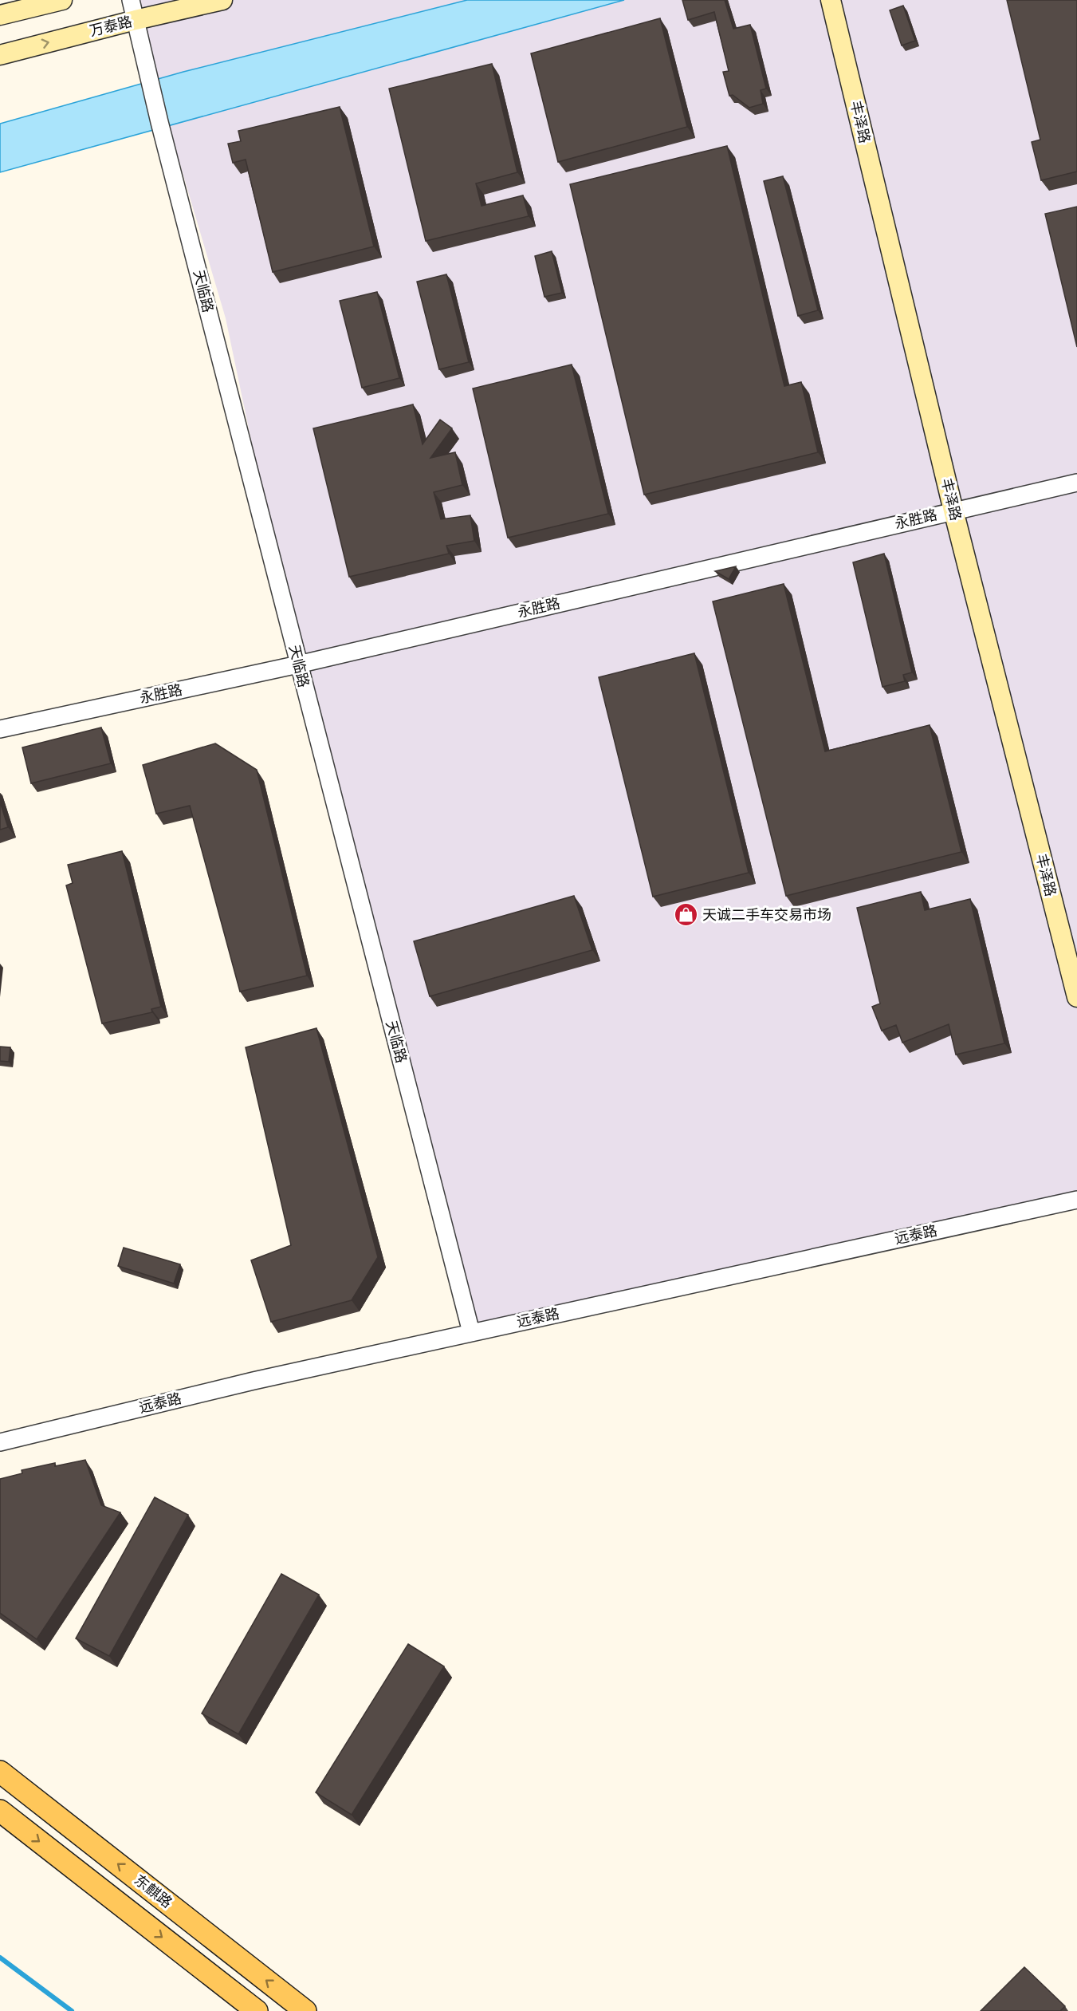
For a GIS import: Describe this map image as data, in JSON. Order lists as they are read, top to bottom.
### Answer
{
  "streets": {
    "main road": ["万泰路", "丰泽路", "东麒路"],
    "street": ["天临路", "永胜路", "远泰路"]
  },
  "crossings": [
    ["万泰路", "天临路"],
    ["丰泽路", "永胜路"],
    ["天临路", "永胜路"],
    ["天临路", "远泰路"]
  ],
  "places": {
    "shop": ["天诚二手车交易市场"]
  }
}
